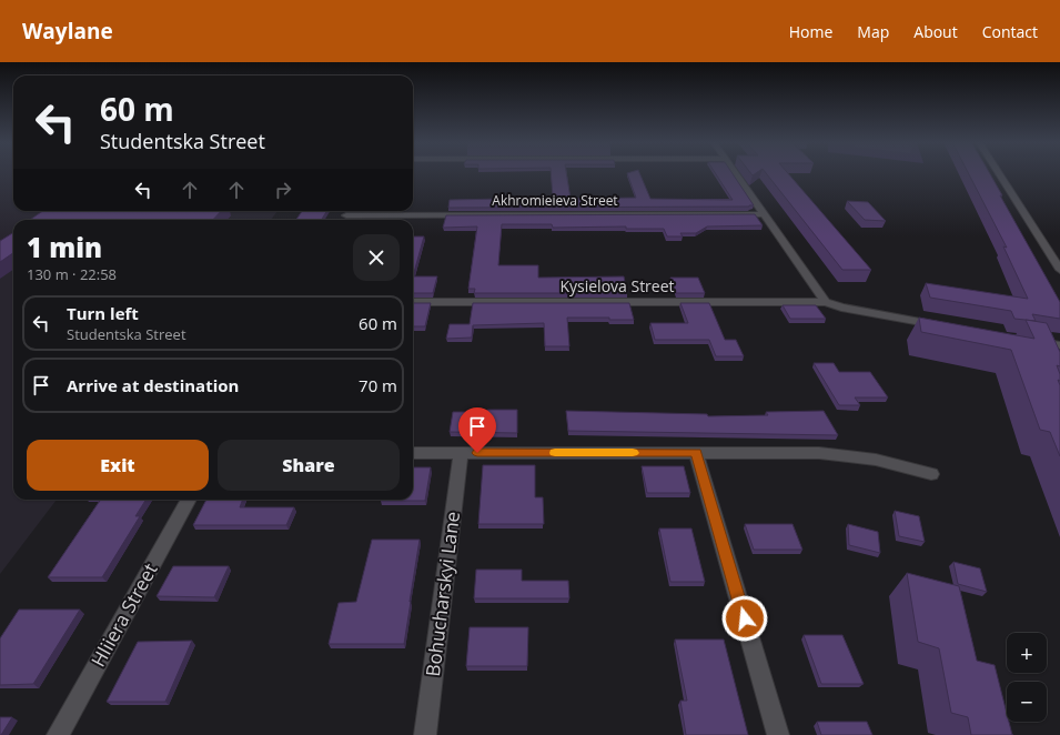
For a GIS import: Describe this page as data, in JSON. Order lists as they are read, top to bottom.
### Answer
{
  "streets": {
    "street": [
      "Akhromieieva Street",
      "Kysielova Street",
      "Bohucharskyi Lane",
      "Hliiera Street"
    ]
  },
  "page": {
    "header": "Waylane",
    "nav": [
      "Home",
      "Map",
      "About",
      "Contact"
    ],
    "turn": ["60 m", "Studentska Street"],
    "heading": ["1 min", "130 m · 22:58"],
    "list": [
      {
        "name": "Turn left",
        "note": "Studentska Street",
        "value": "60 m"
      },
      {
        "name": "Arrive at destination",
        "value": "70 m"
      }
    ],
    "buttons": ["Exit", "Share"],
    "map_buttons": ["+", "−"]
  }
}
